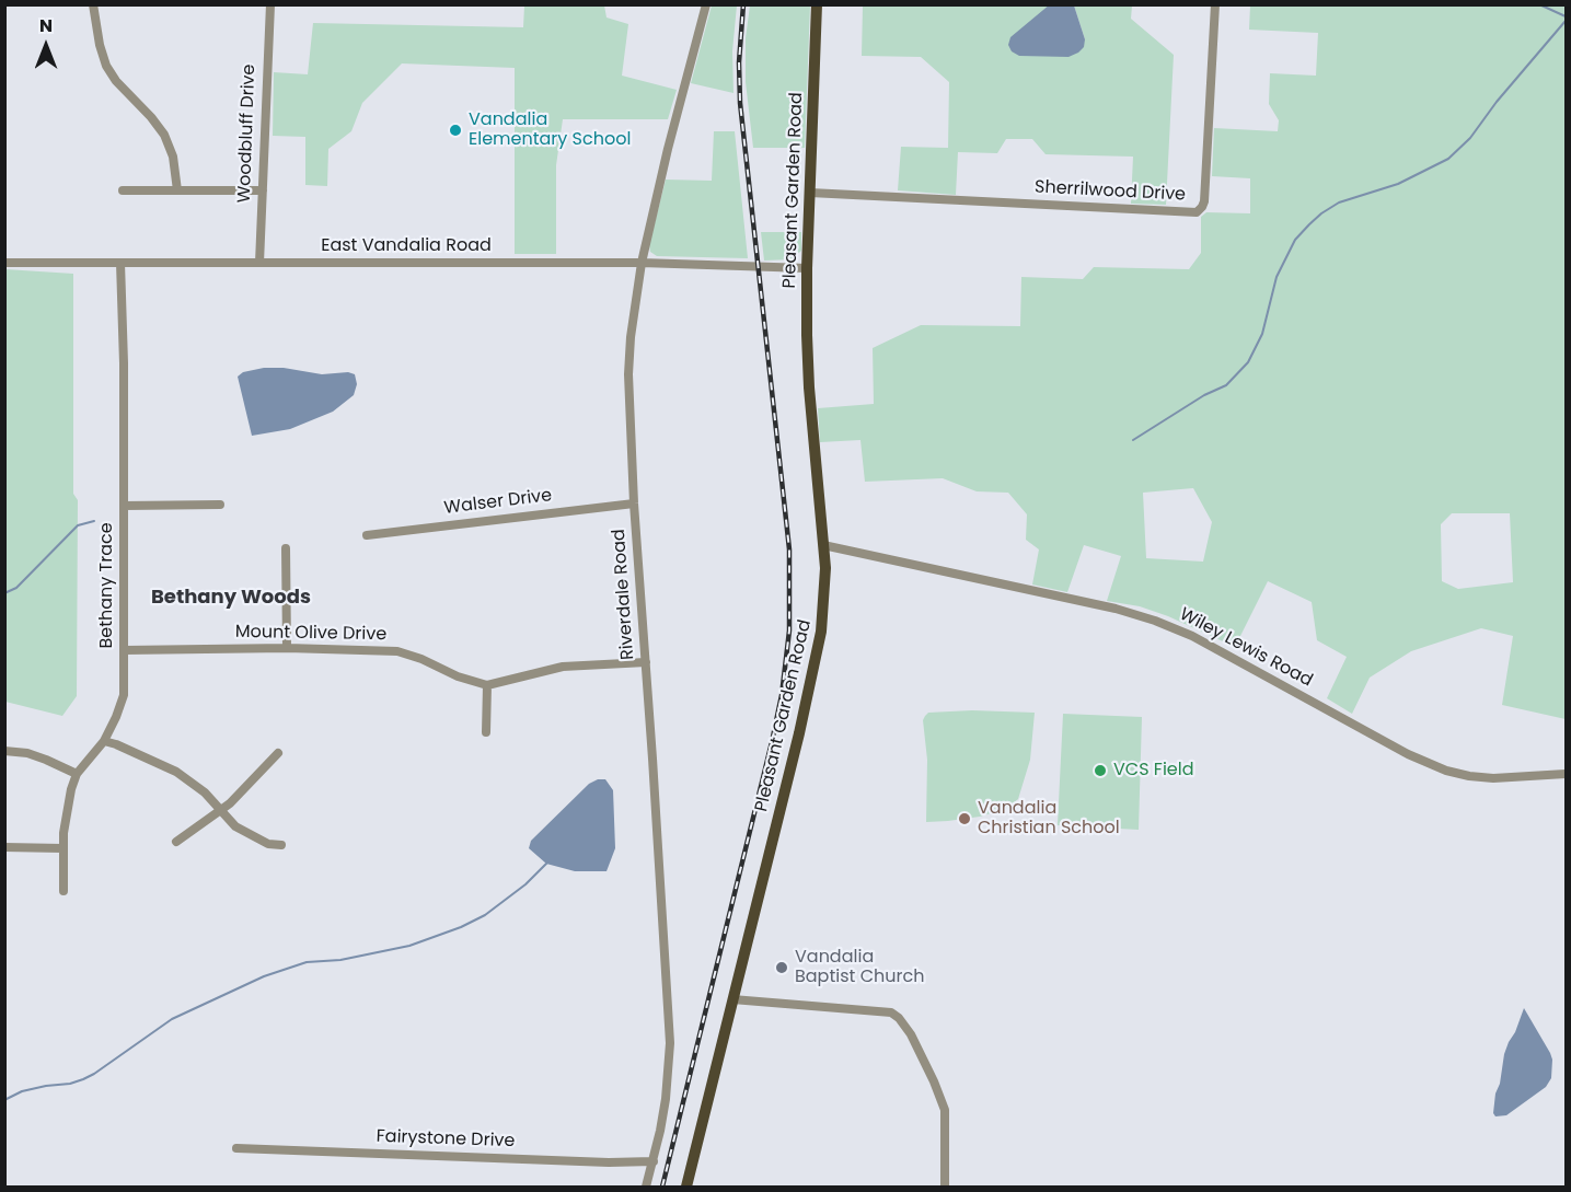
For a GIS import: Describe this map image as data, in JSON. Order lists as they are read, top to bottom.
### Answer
{
  "streets": {
    "main road": ["Pleasant Garden Road"],
    "street": [
      "Woodbluff Drive",
      "Sherrilwood Drive",
      "East Vandalia Road",
      "Walser Drive",
      "Bethany Trace",
      "Riverdale Road",
      "Mount Olive Drive",
      "Wiley Lewis Road",
      "Fairystone Drive"
    ]
  },
  "crossings": [
    ["Woodbluff Drive", "East Vandalia Road"],
    ["Pleasant Garden Road", "Sherrilwood Drive"],
    ["Pleasant Garden Road", "East Vandalia Road"],
    ["Pleasant Garden Road", "Wiley Lewis Road"],
    ["East Vandalia Road", "Bethany Trace"],
    ["East Vandalia Road", "Riverdale Road"],
    ["Walser Drive", "Riverdale Road"],
    ["Bethany Trace", "Mount Olive Drive"],
    ["Riverdale Road", "Fairystone Drive"]
  ],
  "districts": ["Bethany Woods"],
  "places": [
    "Vandalia Elementary School",
    "VCS Field",
    "Vandalia Christian School",
    "Vandalia Baptist Church"
  ],
  "north": "top"
}
